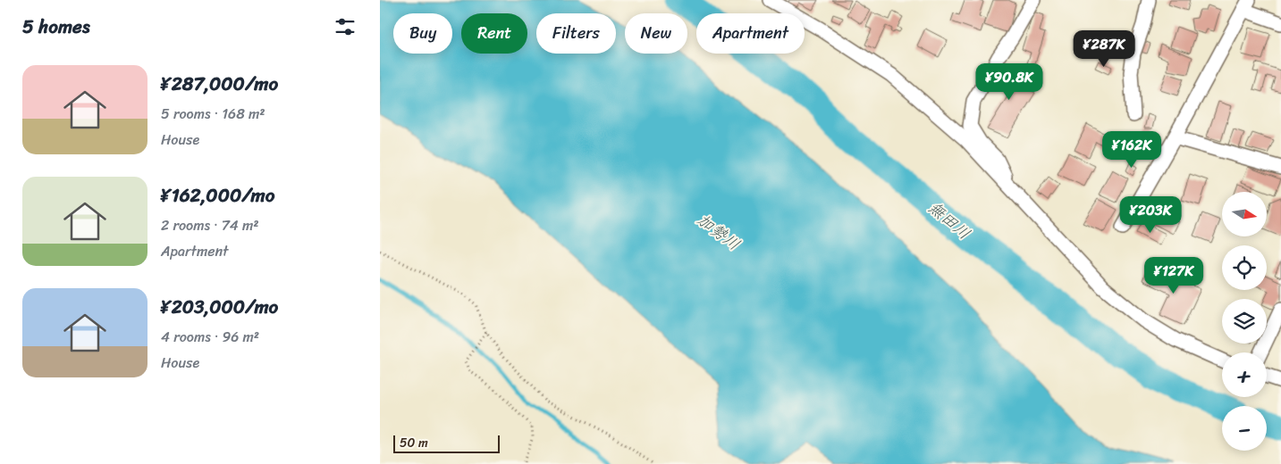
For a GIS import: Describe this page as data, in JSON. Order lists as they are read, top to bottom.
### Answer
{
  "water": ["無田川", "加勢川"],
  "scale_bar": "50 m",
  "north": "right",
  "page": {
    "heading": "5 homes",
    "chip": [
      "Buy",
      "Rent",
      "Filters",
      "New",
      "Apartment"
    ],
    "price": [
      "¥287K",
      "¥90.8K",
      "¥162K",
      "¥203K",
      "¥127K"
    ],
    "list": [
      {
        "name": "¥287,000/mo",
        "note": "5 rooms · 168 m² · House"
      },
      {
        "name": "¥162,000/mo",
        "note": "2 rooms · 74 m² · Apartment"
      },
      {
        "name": "¥203,000/mo",
        "note": "4 rooms · 96 m² · House"
      }
    ],
    "map_buttons": ["+", "−"],
    "scale": "50 m"
  }
}
